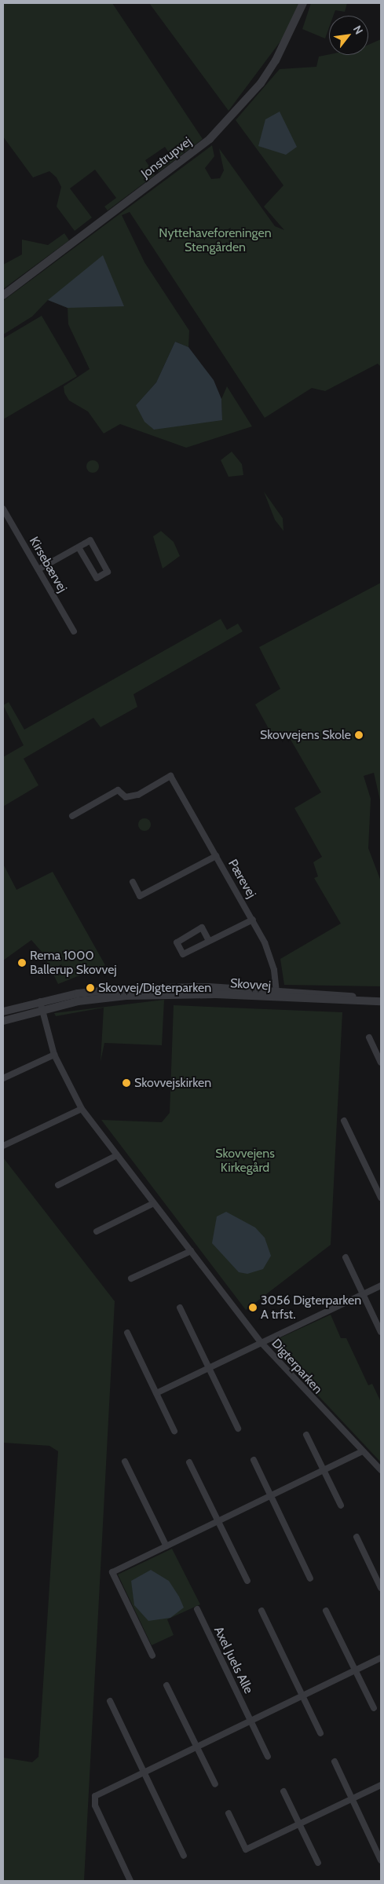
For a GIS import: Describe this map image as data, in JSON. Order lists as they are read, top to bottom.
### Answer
{
  "streets": {
    "street": [
      "Jonstrupvej",
      "Kirsebærvej",
      "Pærevej",
      "Skovvej",
      "Digterparken",
      "Axel Juels Alle"
    ]
  },
  "crossings": [
    ["Pærevej", "Skovvej"],
    ["Skovvej", "Digterparken"]
  ],
  "parks": ["Nyttehaveforeningen Stengården", "Skovvejens Kirkegård"],
  "places": [
    "Skovvejens Skole",
    "Rema 1000 Ballerup Skovvej",
    "Skovvej/Digterparken",
    "Skovvejskirken",
    "3056 Digterparken A trfst."
  ],
  "north": "top right"
}
